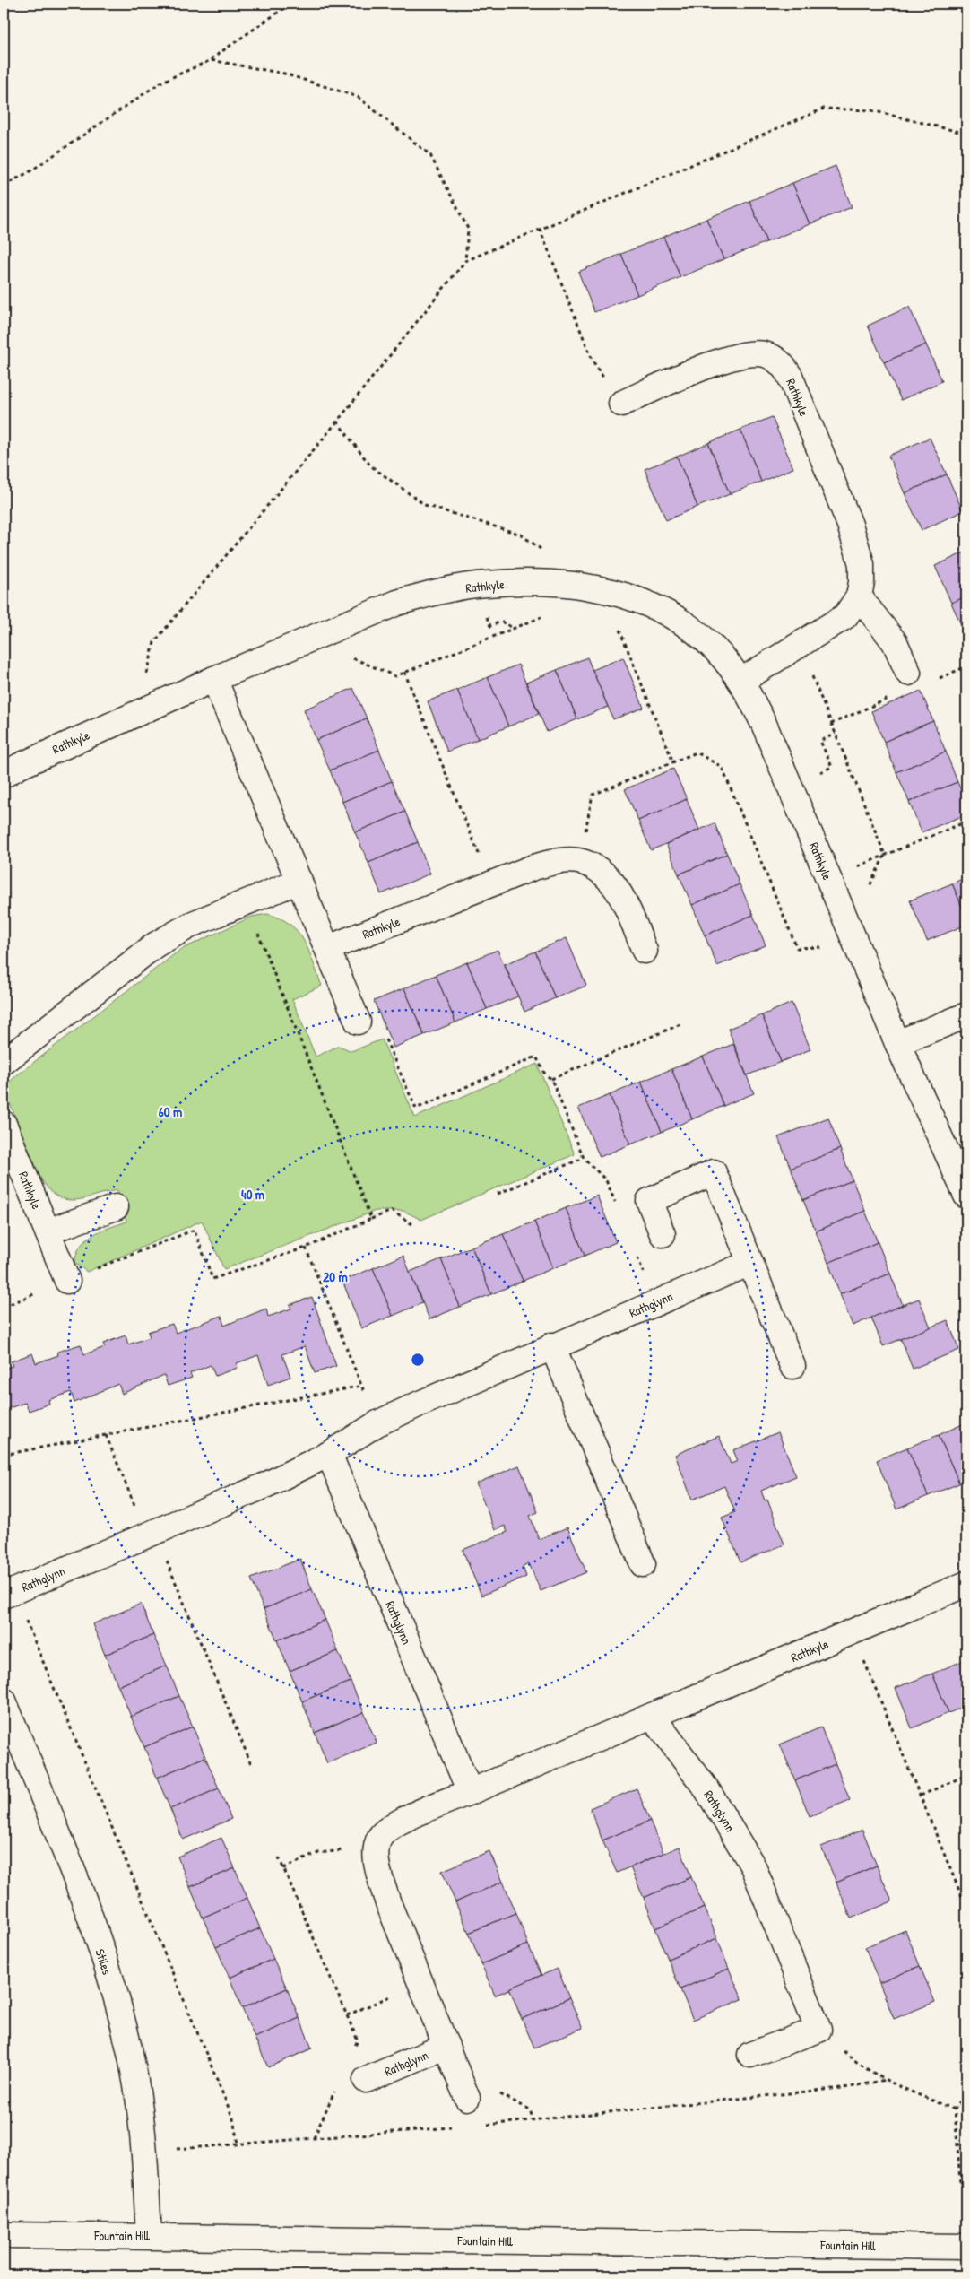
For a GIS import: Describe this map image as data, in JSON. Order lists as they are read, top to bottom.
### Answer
{
  "streets": {
    "street": [
      "Rathkyle",
      "Rathglynn",
      "Stiles",
      "Fountain Hill"
    ]
  },
  "crossings": [
    ["Rathkyle", "Rathglynn"],
    ["Stiles", "Fountain Hill"]
  ],
  "rings": ["60 m", "40 m", "20 m"]
}
